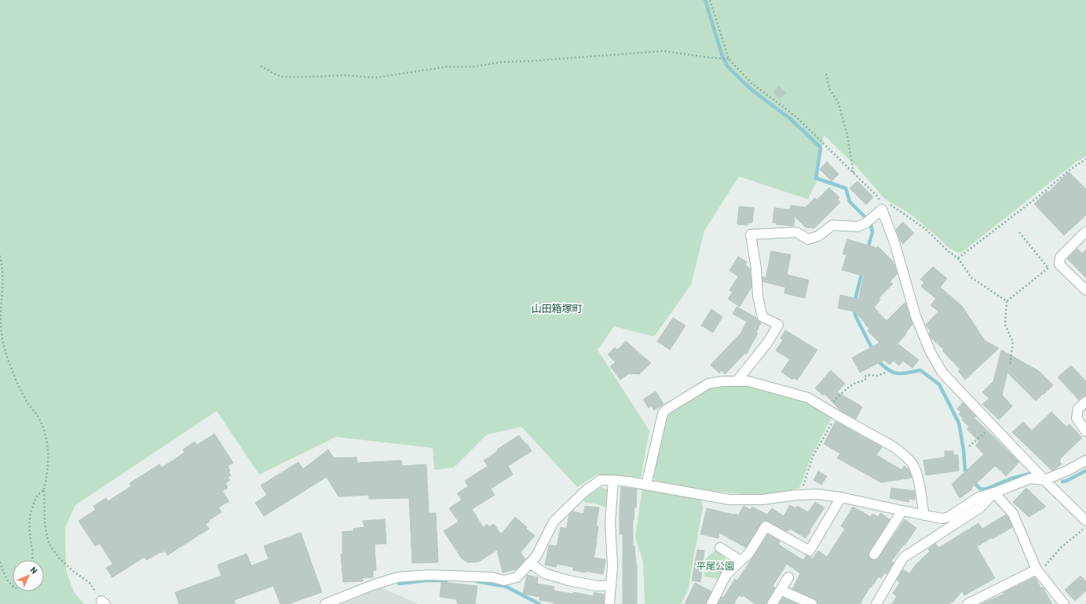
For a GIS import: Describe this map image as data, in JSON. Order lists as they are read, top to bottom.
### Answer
{
  "districts": ["山田箱塚町"],
  "parks": ["平尾公園"],
  "north": "top right"
}
